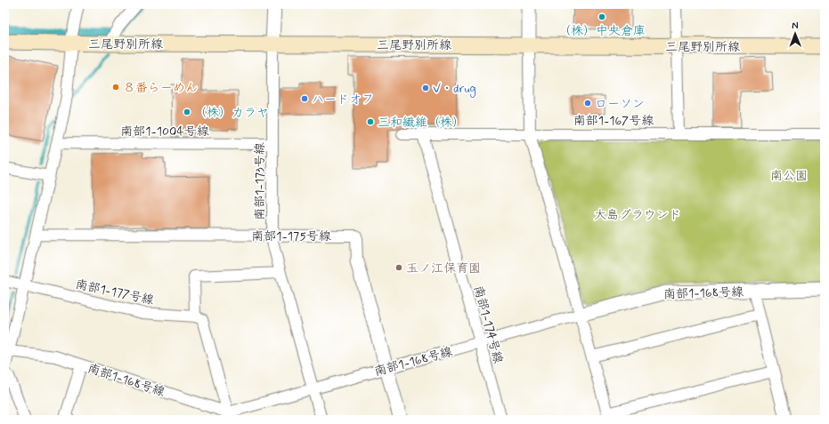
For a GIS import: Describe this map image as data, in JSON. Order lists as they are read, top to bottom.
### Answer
{
  "streets": {
    "main road": ["三尾野別所線"],
    "street": [
      "南部1-167号線",
      "南部1-1004号線",
      "南部1-173号線",
      "南部1-175号線",
      "南部1-177号線",
      "南部1-168号線",
      "南部1-174号線"
    ]
  },
  "crossings": [
    ["三尾野別所線", "南部1-173号線"],
    ["南部1-167号線", "南部1-174号線"],
    ["南部1-1004号線", "南部1-173号線"],
    ["南部1-173号線", "南部1-175号線"],
    ["南部1-173号線", "南部1-168号線"],
    ["南部1-175号線", "南部1-168号線"],
    ["南部1-168号線", "南部1-174号線"]
  ],
  "parks": ["南公園", "大島グラウンド"],
  "places": [
    "（株）中央倉庫",
    "８番らーめん",
    "V・drug",
    "ハードオフ",
    "ローソン",
    "（株）カラヤ",
    "三和繊維（株）",
    "玉ノ江保育園"
  ],
  "north": "top"
}
